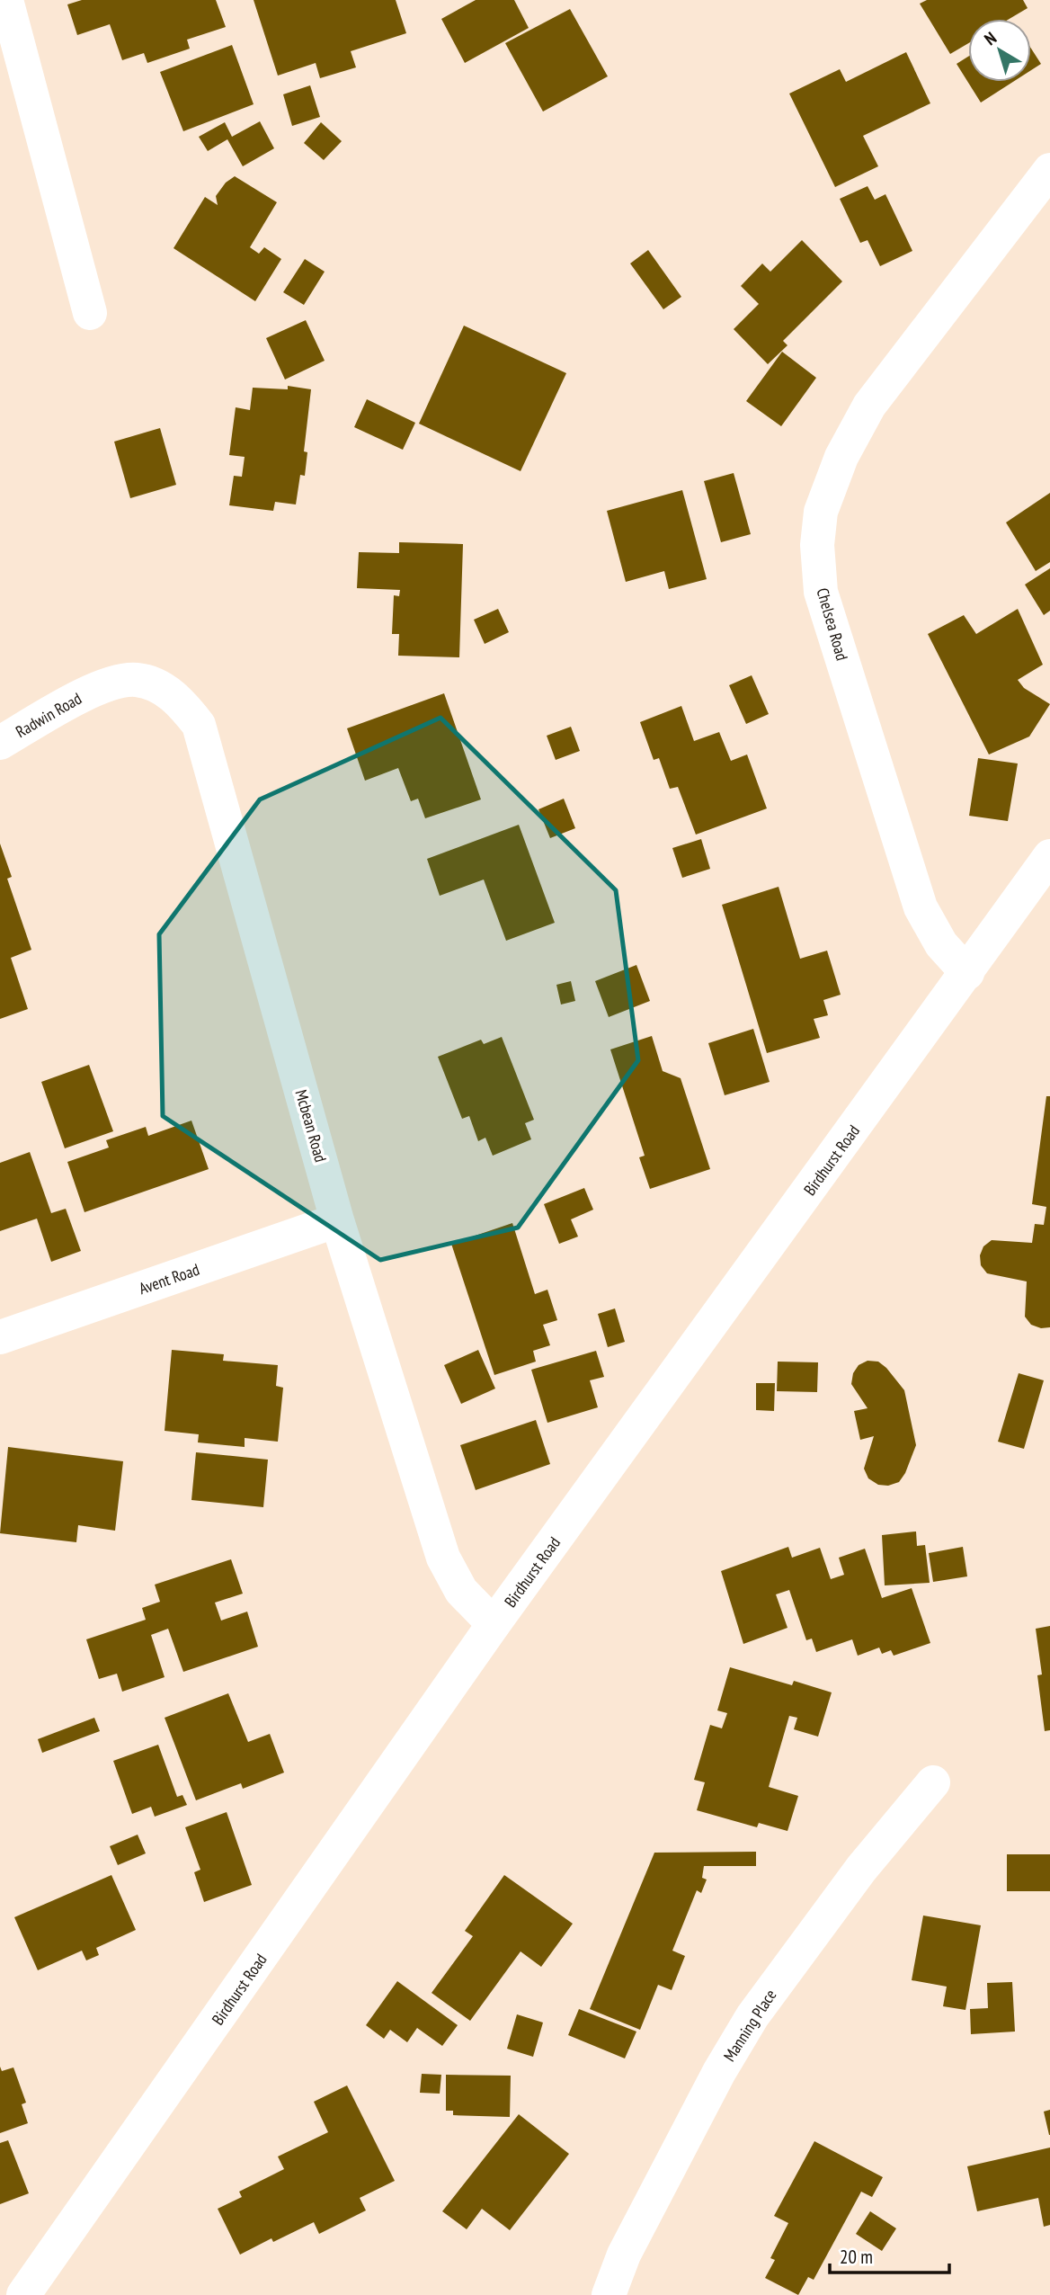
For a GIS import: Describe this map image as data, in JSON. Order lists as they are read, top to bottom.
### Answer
{
  "streets": {
    "street": [
      "Chelsea Road",
      "Radwin Road",
      "Mcbean Road",
      "Birdhurst Road",
      "Avent Road",
      "Manning Place"
    ]
  },
  "crossings": [
    ["Chelsea Road", "Birdhurst Road"],
    ["Radwin Road", "Mcbean Road"],
    ["Mcbean Road", "Birdhurst Road"],
    ["Mcbean Road", "Avent Road"]
  ],
  "scale_bar": "20 m",
  "north": "top left"
}
